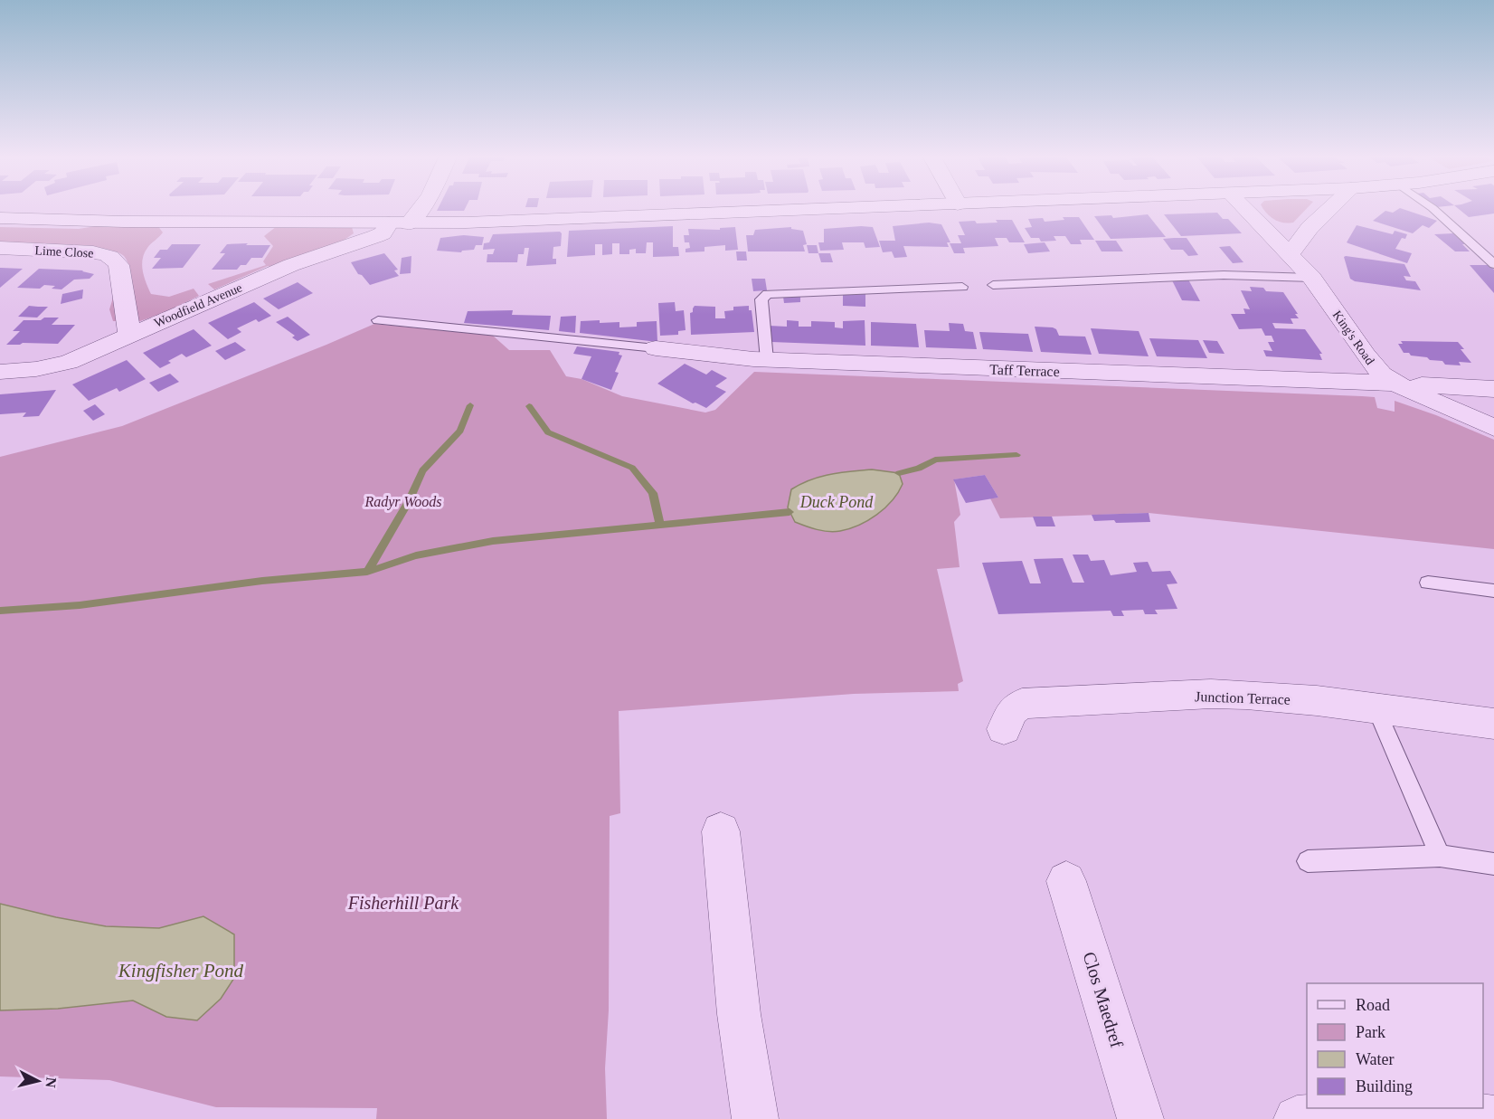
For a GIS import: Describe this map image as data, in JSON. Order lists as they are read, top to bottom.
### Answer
{
  "streets": {
    "street": [
      "Lime Close",
      "Woodfield Avenue",
      "King's Road",
      "Taff Terrace",
      "Junction Terrace",
      "Clos Maedref"
    ]
  },
  "crossings": [
    ["Lime Close", "Woodfield Avenue"],
    ["King's Road", "Taff Terrace"]
  ],
  "water": ["Duck Pond", "Kingfisher Pond"],
  "parks": ["Radyr Woods", "Fisherhill Park"],
  "legend": [
    "Road",
    "Park",
    "Water",
    "Building"
  ],
  "north": "right"
}
